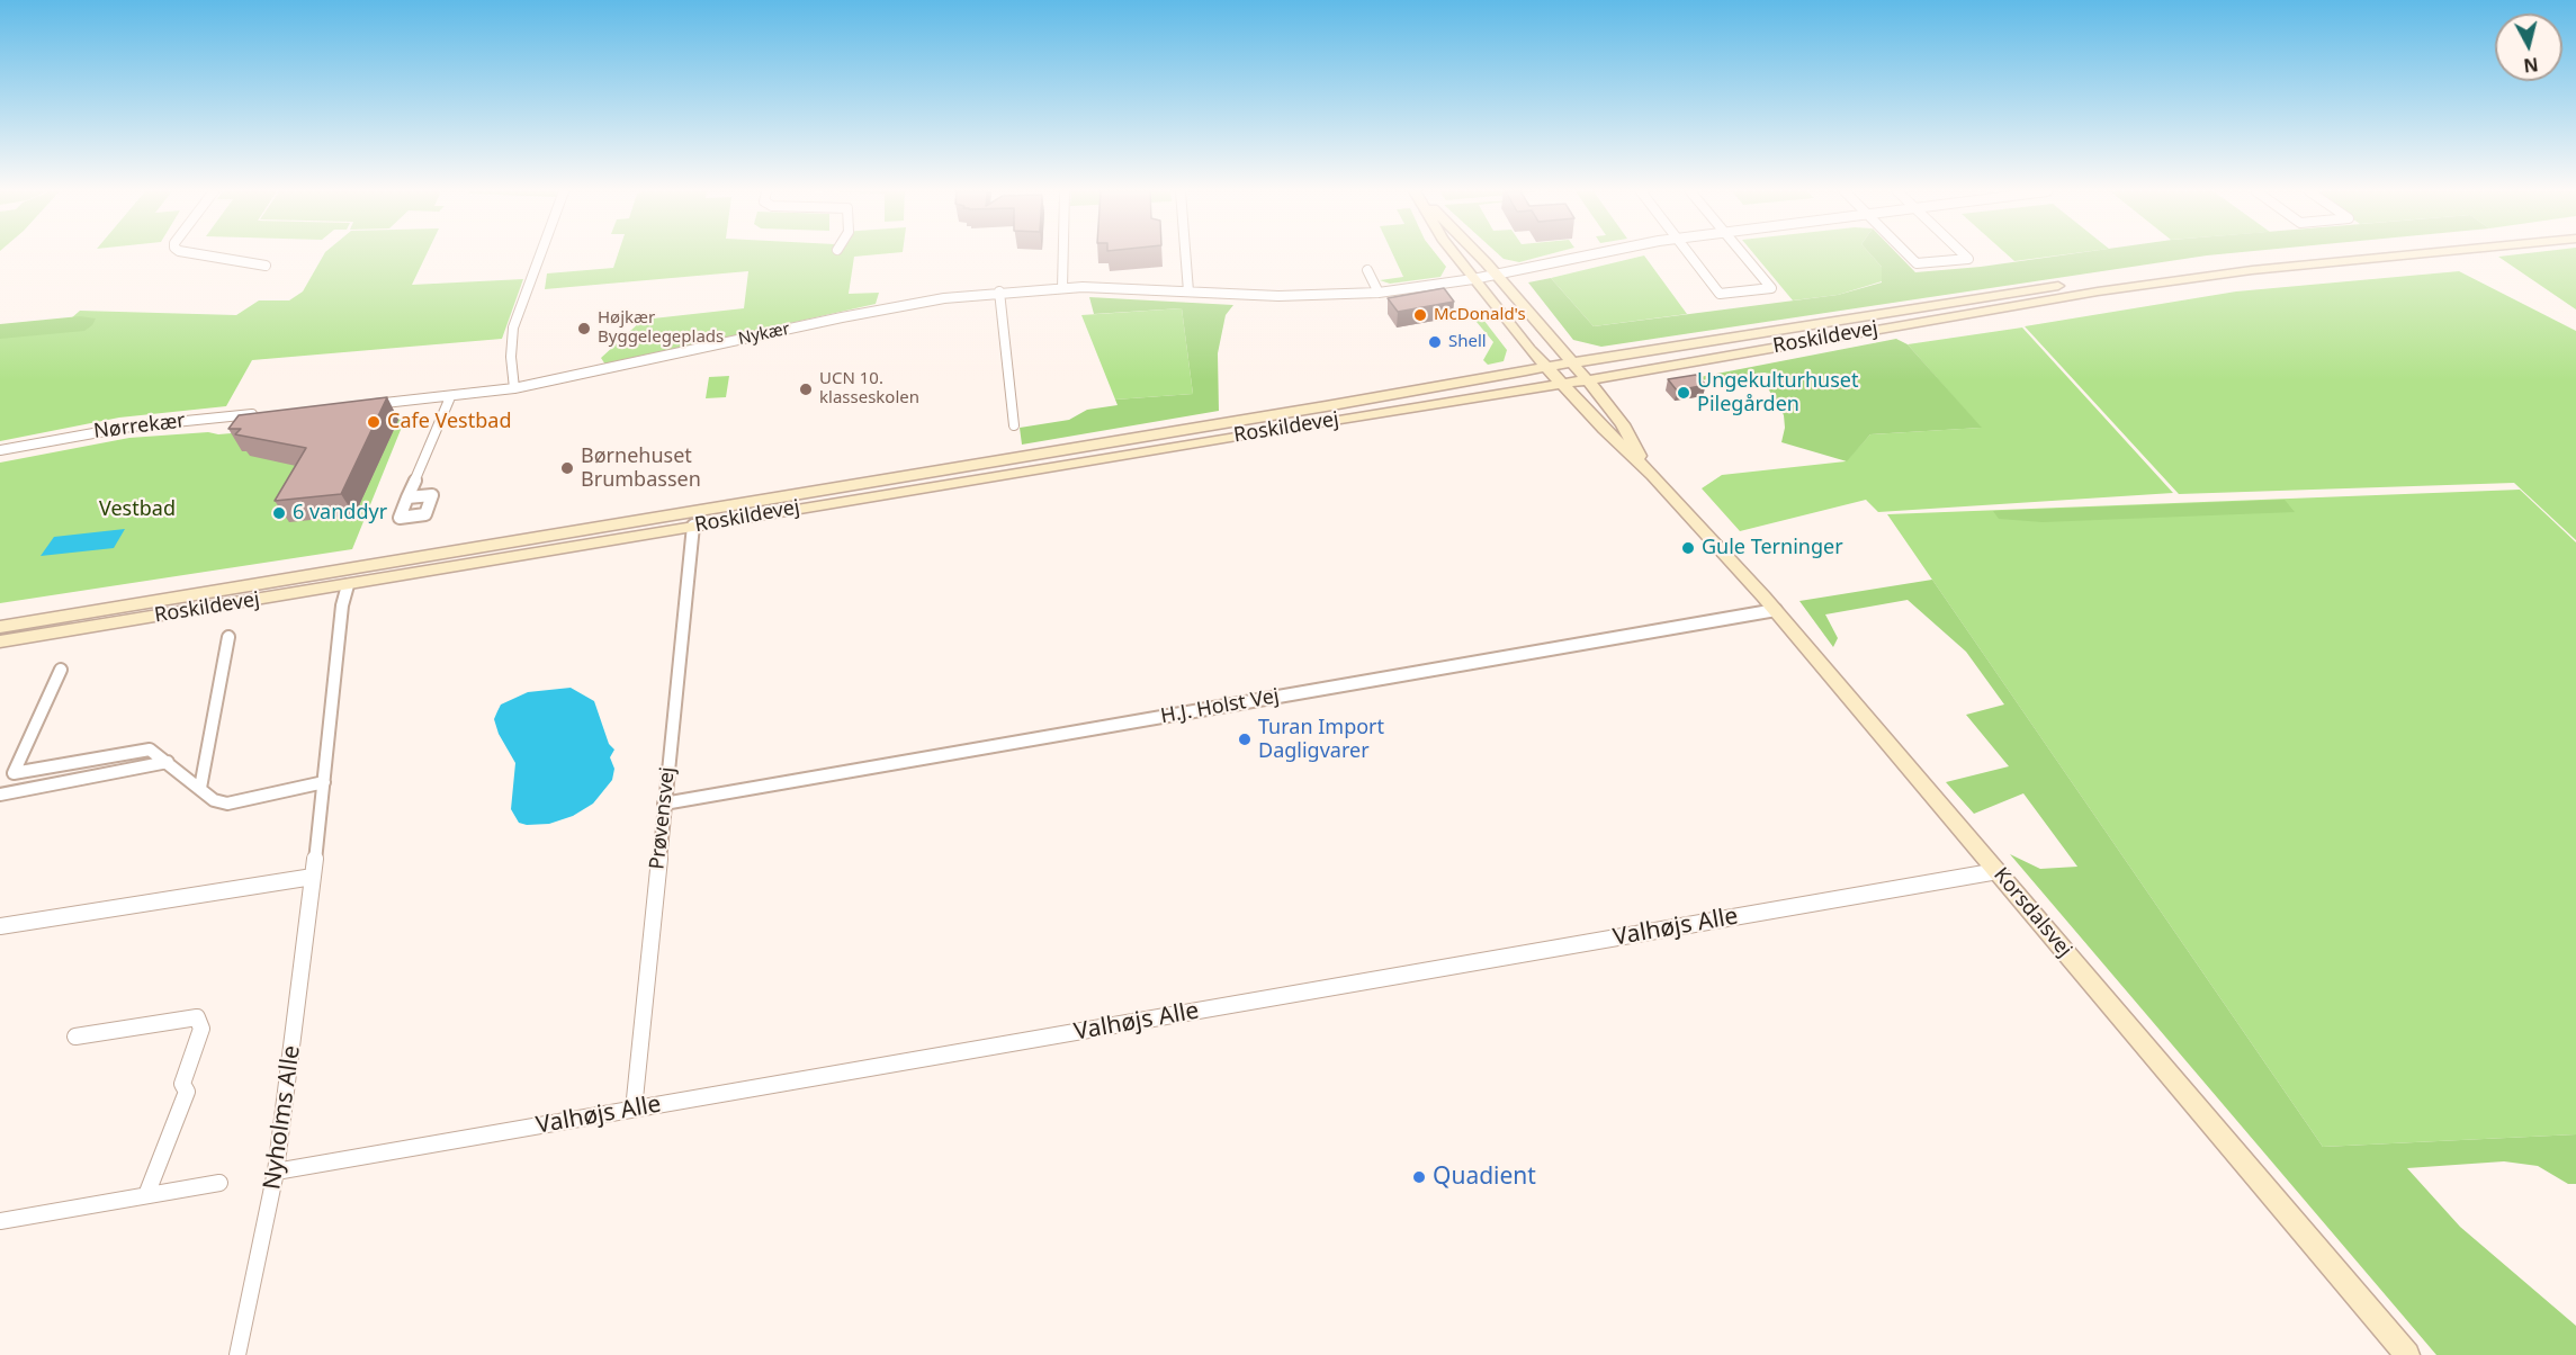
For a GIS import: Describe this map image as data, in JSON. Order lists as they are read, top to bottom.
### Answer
{
  "streets": {
    "main road": ["Roskildevej", "Korsdalsvej", "Nyholms Alle"],
    "street": [
      "Nykær",
      "Nørrekær",
      "H.J. Holst Vej",
      "Prøvensvej",
      "Valhøjs Alle"
    ]
  },
  "crossings": [
    ["Roskildevej", "Prøvensvej"],
    ["Roskildevej", "Korsdalsvej"],
    ["Roskildevej", "Nyholms Alle"],
    ["H.J. Holst Vej", "Prøvensvej"],
    ["H.J. Holst Vej", "Korsdalsvej"],
    ["Prøvensvej", "Valhøjs Alle"],
    ["Korsdalsvej", "Valhøjs Alle"],
    ["Valhøjs Alle", "Nyholms Alle"]
  ],
  "parks": ["Vestbad"],
  "places": [
    "McDonald's",
    "Højkær Byggelegeplads",
    "Shell",
    "UCN 10. klasseskolen",
    "Ungekulturhuset Pilegården",
    "Cafe Vestbad",
    "Børnehuset Brumbassen",
    "6 vanddyr",
    "Gule Terninger",
    "Turan Import Dagligvarer",
    "Quadient"
  ],
  "north": "bottom"
}
